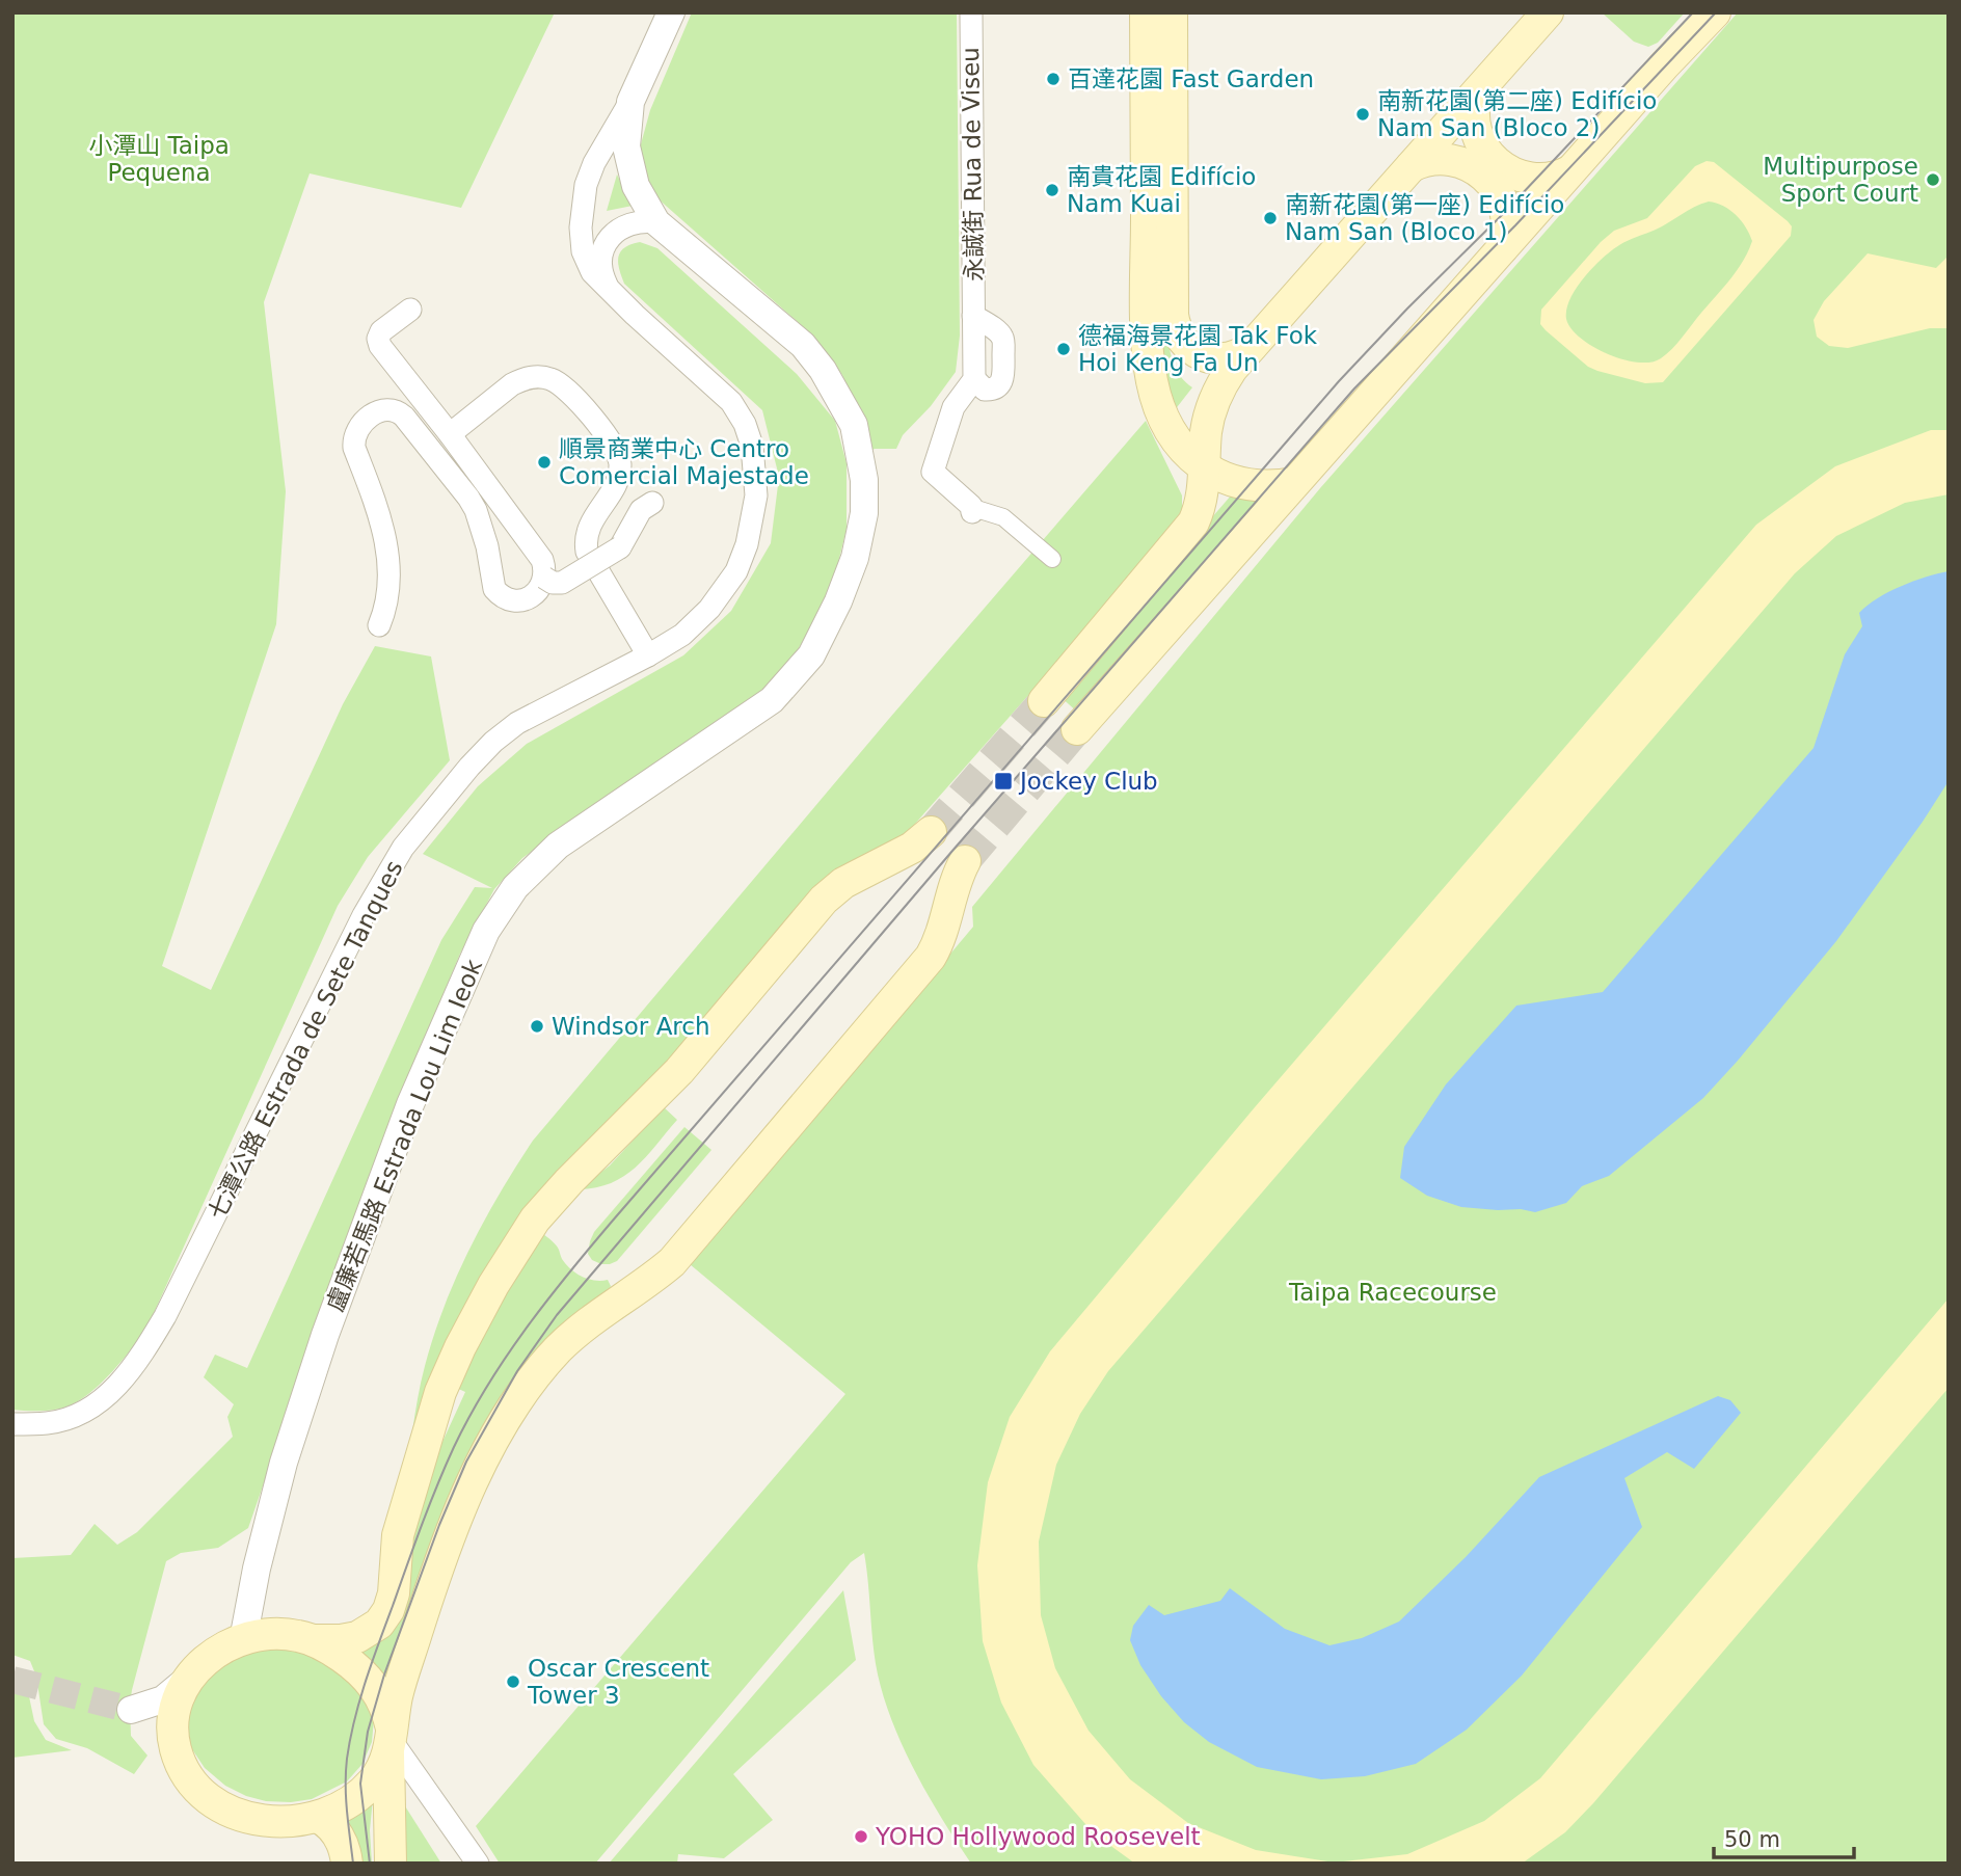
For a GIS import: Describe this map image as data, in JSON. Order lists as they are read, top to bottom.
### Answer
{
  "streets": {
    "street": ["永誠街 Rua de Viseu", "七潭公路 Estrada de Sete Tanques", "盧廉若馬路 Estrada Lou Lim Ieok"]
  },
  "crossings": [
    ["七潭公路 Estrada de Sete Tanques", "盧廉若馬路 Estrada Lou Lim Ieok"]
  ],
  "parks": ["小潭山 Taipa Pequena", "Taipa Racecourse"],
  "places": {
    "other": [
      "百達花園 Fast Garden",
      "南新花園(第二座) Edifício Nam San (Bloco 2)",
      "Multipurpose Sport Court",
      "南貴花園 Edifício Nam Kuai",
      "南新花園(第一座) Edifício Nam San (Bloco 1)",
      "德福海景花園 Tak Fok Hoi Keng Fa Un",
      "順景商業中心 Centro Comercial Majestade",
      "Windsor Arch",
      "Oscar Crescent Tower 3",
      "YOHO Hollywood Roosevelt"
    ],
    "transit": ["Jockey Club"]
  },
  "scale_bar": "50 m"
}
